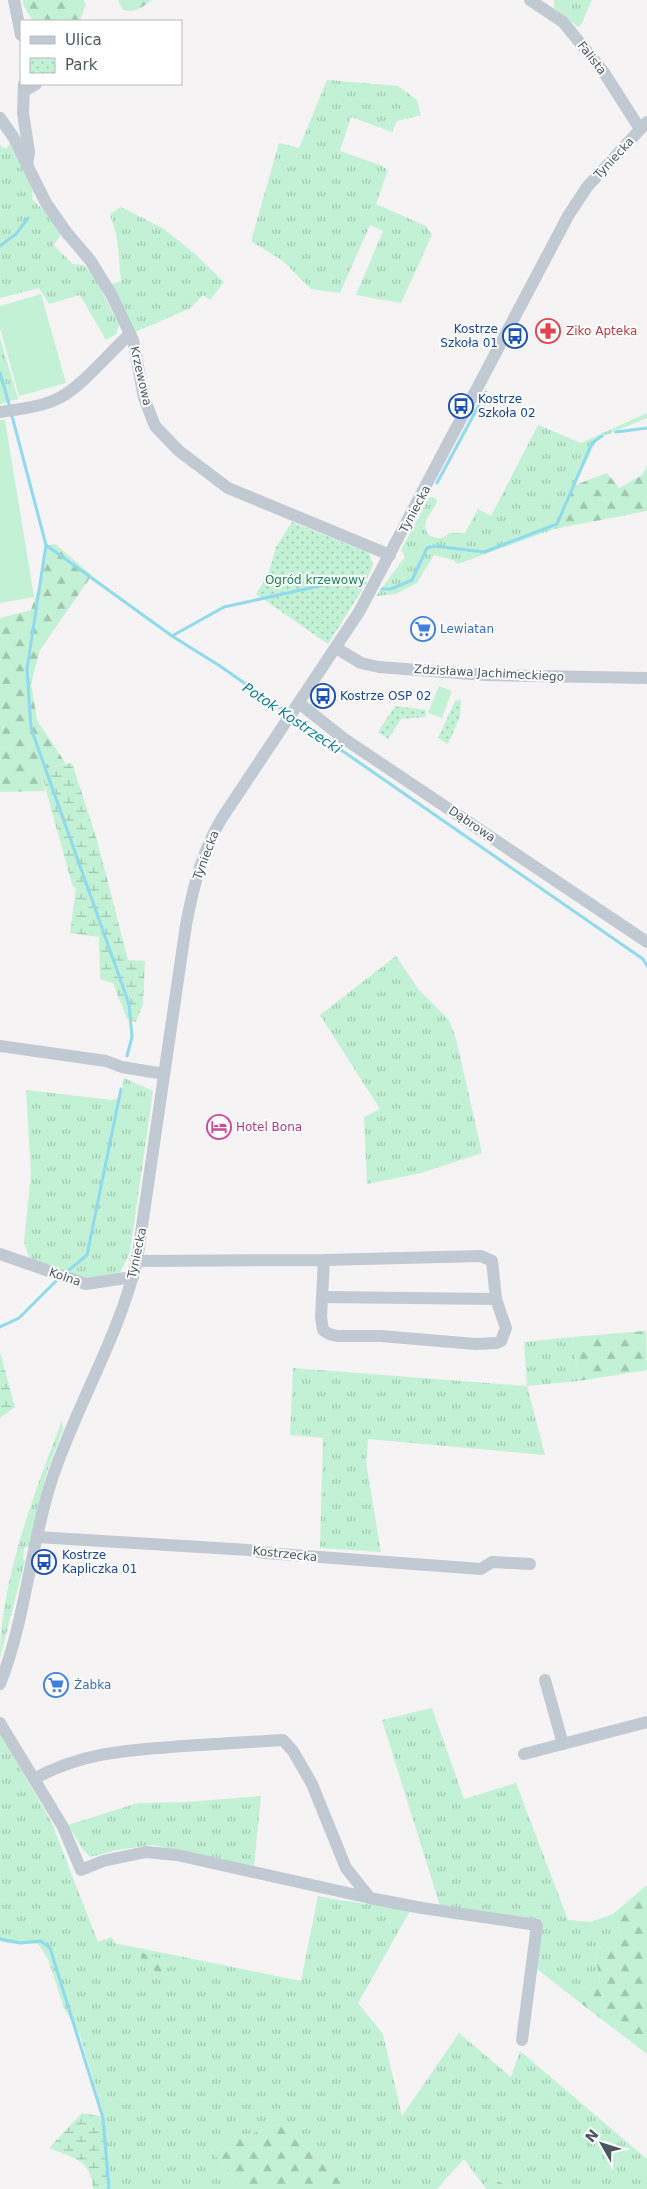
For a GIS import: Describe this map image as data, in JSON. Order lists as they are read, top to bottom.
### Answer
{
  "streets": {
    "street": [
      "Falista",
      "Tyniecka",
      "Krzewowa",
      "Zdzisława Jachimeckiego",
      "Dąbrowa",
      "Kolna",
      "Kostrzecka"
    ]
  },
  "crossings": [
    ["Falista", "Tyniecka"],
    ["Tyniecka", "Krzewowa"],
    ["Tyniecka", "Zdzisława Jachimeckiego"],
    ["Tyniecka", "Dąbrowa"],
    ["Tyniecka", "Kolna"],
    ["Tyniecka", "Kostrzecka"]
  ],
  "water": ["Potok Kostrzecki"],
  "parks": ["Ogród krzewowy"],
  "places": {
    "pharmacy": ["Ziko Apteka"],
    "bus stop": [
      "Kostrze Szkoła 01",
      "Kostrze Szkoła 02",
      "Kostrze OSP 02",
      "Kostrze Kapliczka 01"
    ],
    "supermarket": ["Lewiatan", "Żabka"],
    "hotel": ["Hotel Bona"]
  },
  "legend": ["Ulica", "Park"],
  "north": "top left"
}
